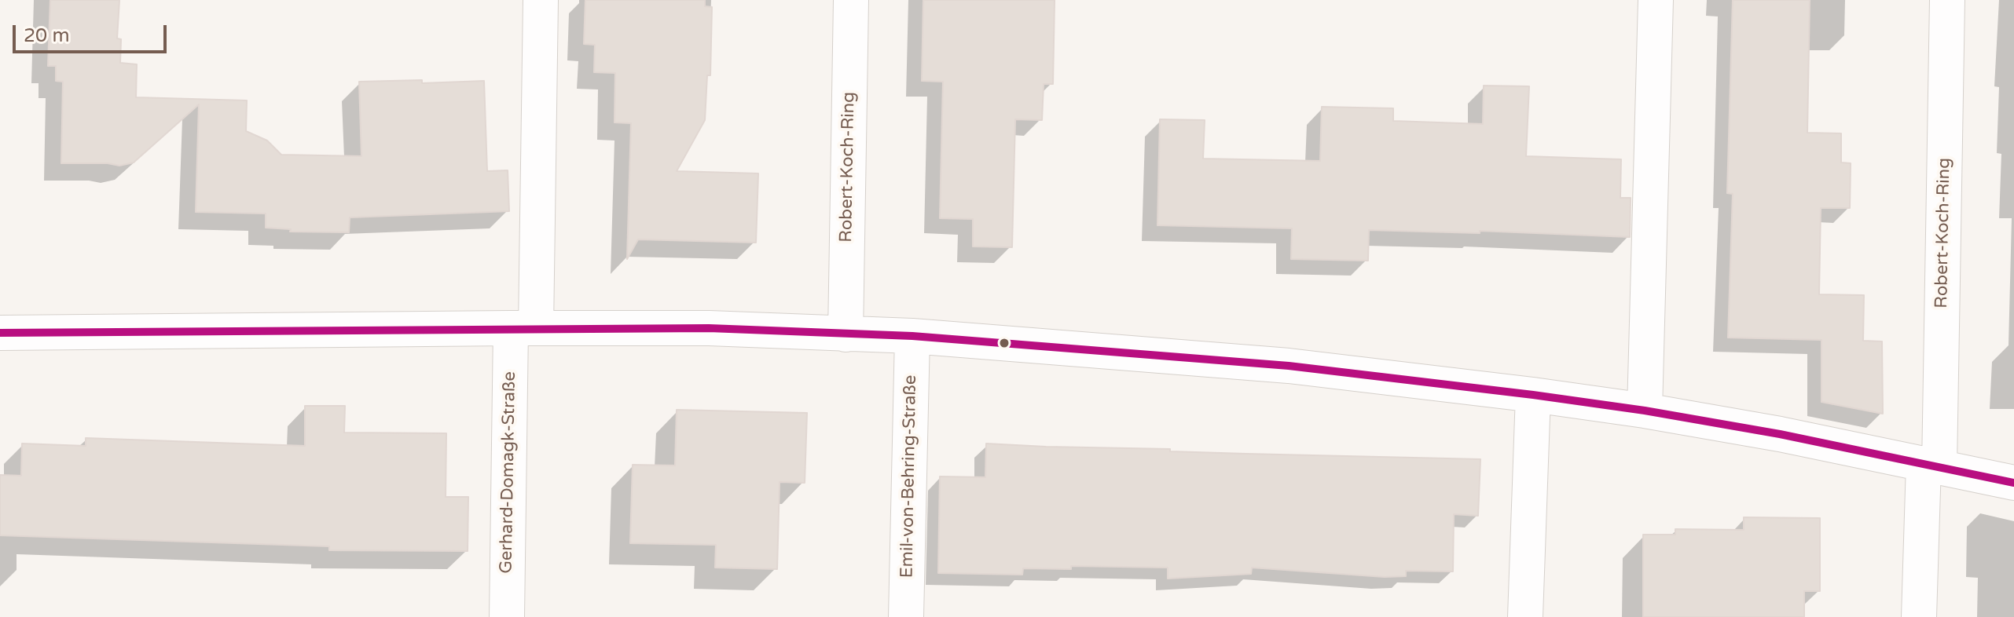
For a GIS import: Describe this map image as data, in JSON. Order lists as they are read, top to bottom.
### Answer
{
  "streets": {
    "street": ["Robert-Koch-Ring", "Gerhard-Domagk-Straße", "Emil-von-Behring-Straße"]
  },
  "scale_bar": "20 m"
}
